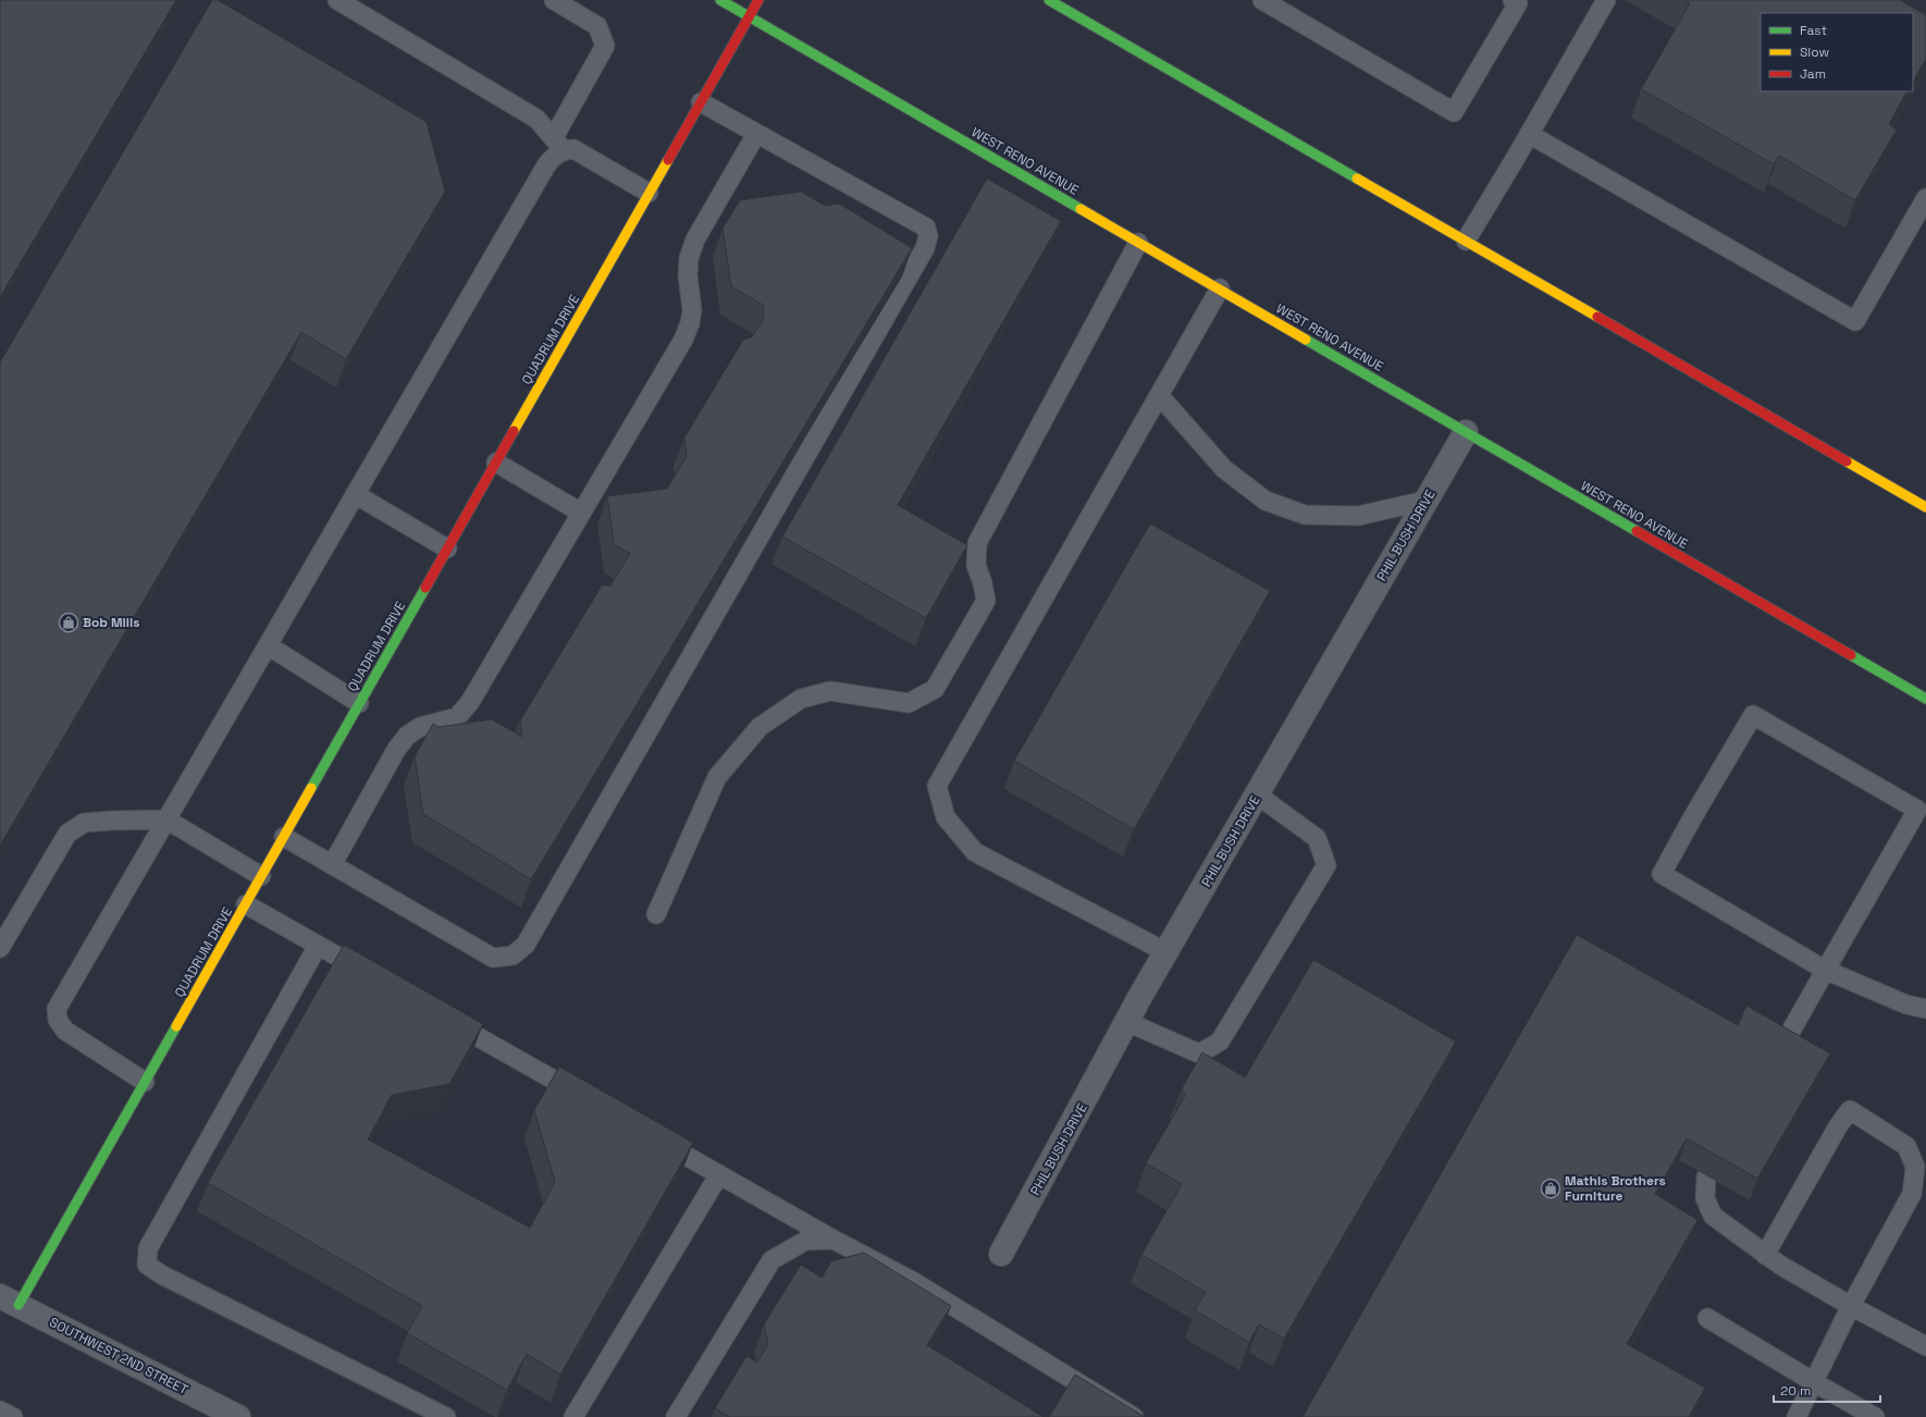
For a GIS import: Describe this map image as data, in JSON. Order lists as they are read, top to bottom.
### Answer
{
  "streets": {
    "main road": ["WEST RENO AVENUE", "QUADRUM DRIVE"],
    "street": ["PHIL BUSH DRIVE", "SOUTHWEST 2ND STREET"]
  },
  "crossings": [
    ["WEST RENO AVENUE", "QUADRUM DRIVE"],
    ["WEST RENO AVENUE", "PHIL BUSH DRIVE"],
    ["QUADRUM DRIVE", "SOUTHWEST 2ND STREET"]
  ],
  "places": {
    "shop": ["Bob Mills", "Mathis Brothers Furniture"]
  },
  "legend": ["Fast", "Slow", "Jam"],
  "scale_bar": "20 m"
}
